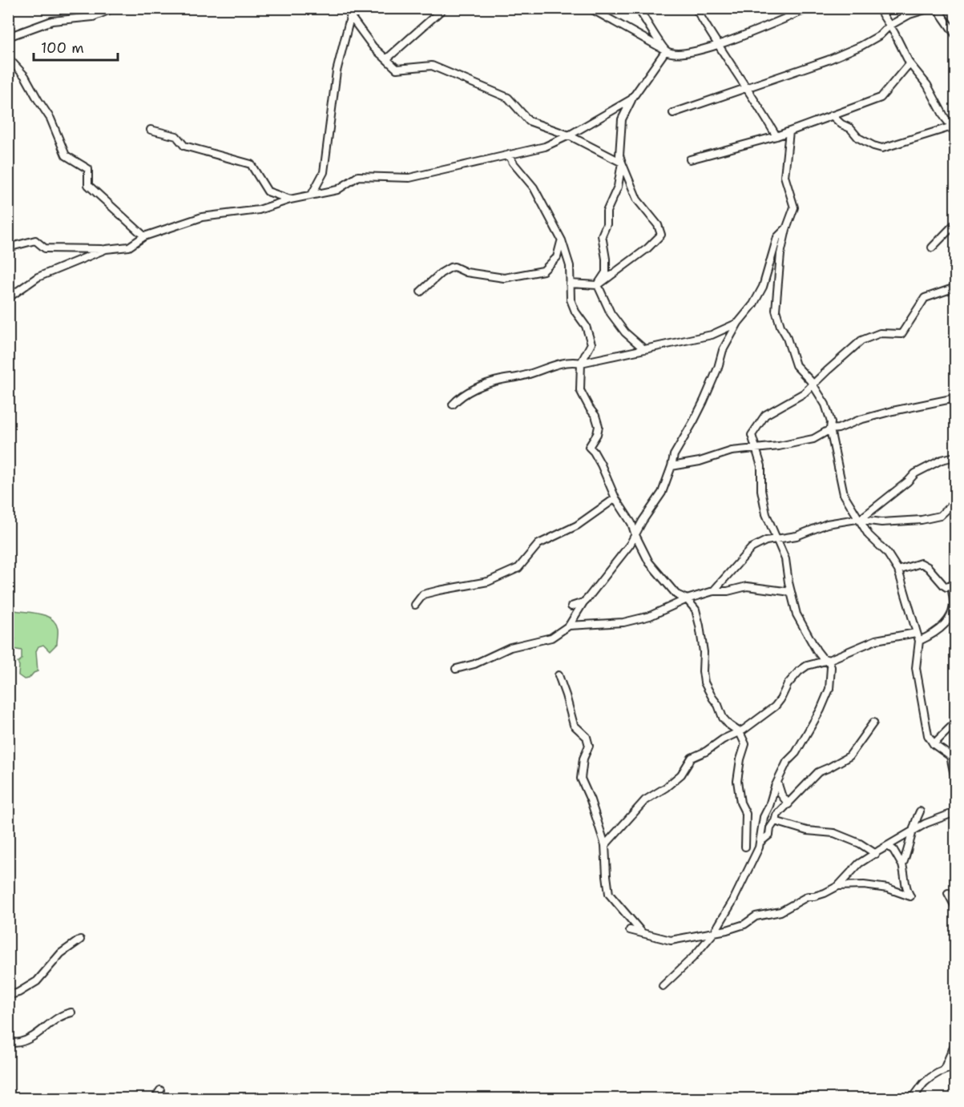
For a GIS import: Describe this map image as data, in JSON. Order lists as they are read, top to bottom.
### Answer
{
  "scale_bar": "100 m"
}
